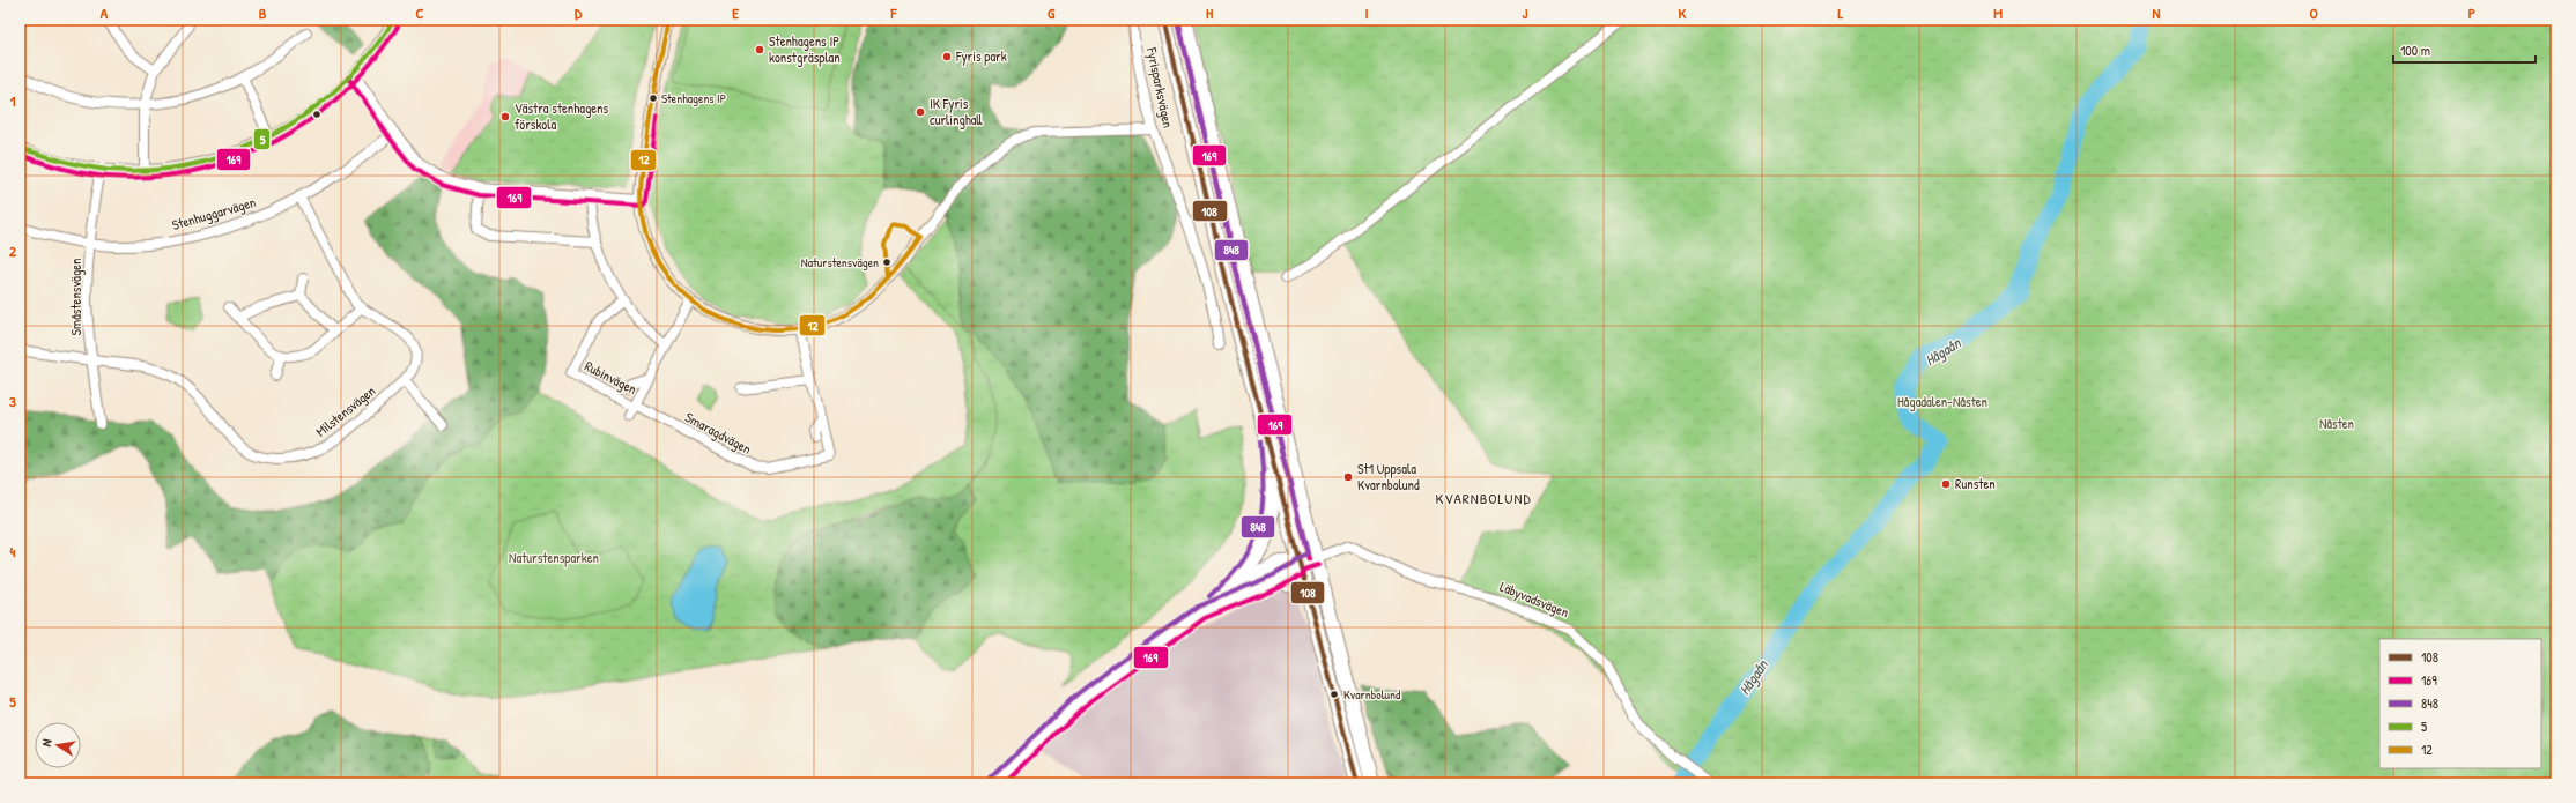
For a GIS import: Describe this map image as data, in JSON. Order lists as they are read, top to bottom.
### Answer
{
  "streets": {
    "street": [
      "Fyrisparksvägen",
      "Stenhuggarvägen",
      "Småstensvägen",
      "Rubinvägen",
      "Milstensvägen",
      "Smaragdvägen",
      "Läbyvadsvägen"
    ]
  },
  "crossings": [
    ["Stenhuggarvägen", "Småstensvägen"],
    ["Stenhuggarvägen", "Milstensvägen"],
    ["Småstensvägen", "Milstensvägen"],
    ["Rubinvägen", "Smaragdvägen"]
  ],
  "districts": ["KVARNBOLUND"],
  "water": ["Hågaån"],
  "parks": ["Hågadalen-Nåsten", "Nåsten", "Naturstensparken"],
  "places": [
    "Stenhagens IP konstgräsplan",
    "Fyris park",
    "Stenhagens IP",
    "IK Fyris curlinghall",
    "Västra stenhagens förskola",
    "Naturstensvägen",
    "St1 Uppsala Kvarnbolund",
    "Runsten",
    "Kvarnbolund"
  ],
  "lines": [
    "transit line 108",
    "transit line 5",
    "transit line 12",
    "transit line 169",
    "transit line 848"
  ],
  "legend": [
    "108",
    "169",
    "848",
    "5",
    "12"
  ],
  "scale_bar": "100 m",
  "north": "left",
  "grid": {
    "columns": [
      "A",
      "B",
      "C",
      "D",
      "E",
      "F",
      "G",
      "H",
      "I",
      "J",
      "K",
      "L",
      "M",
      "N",
      "O",
      "P"
    ],
    "rows": [
      "1",
      "2",
      "3",
      "4",
      "5"
    ]
  }
}
